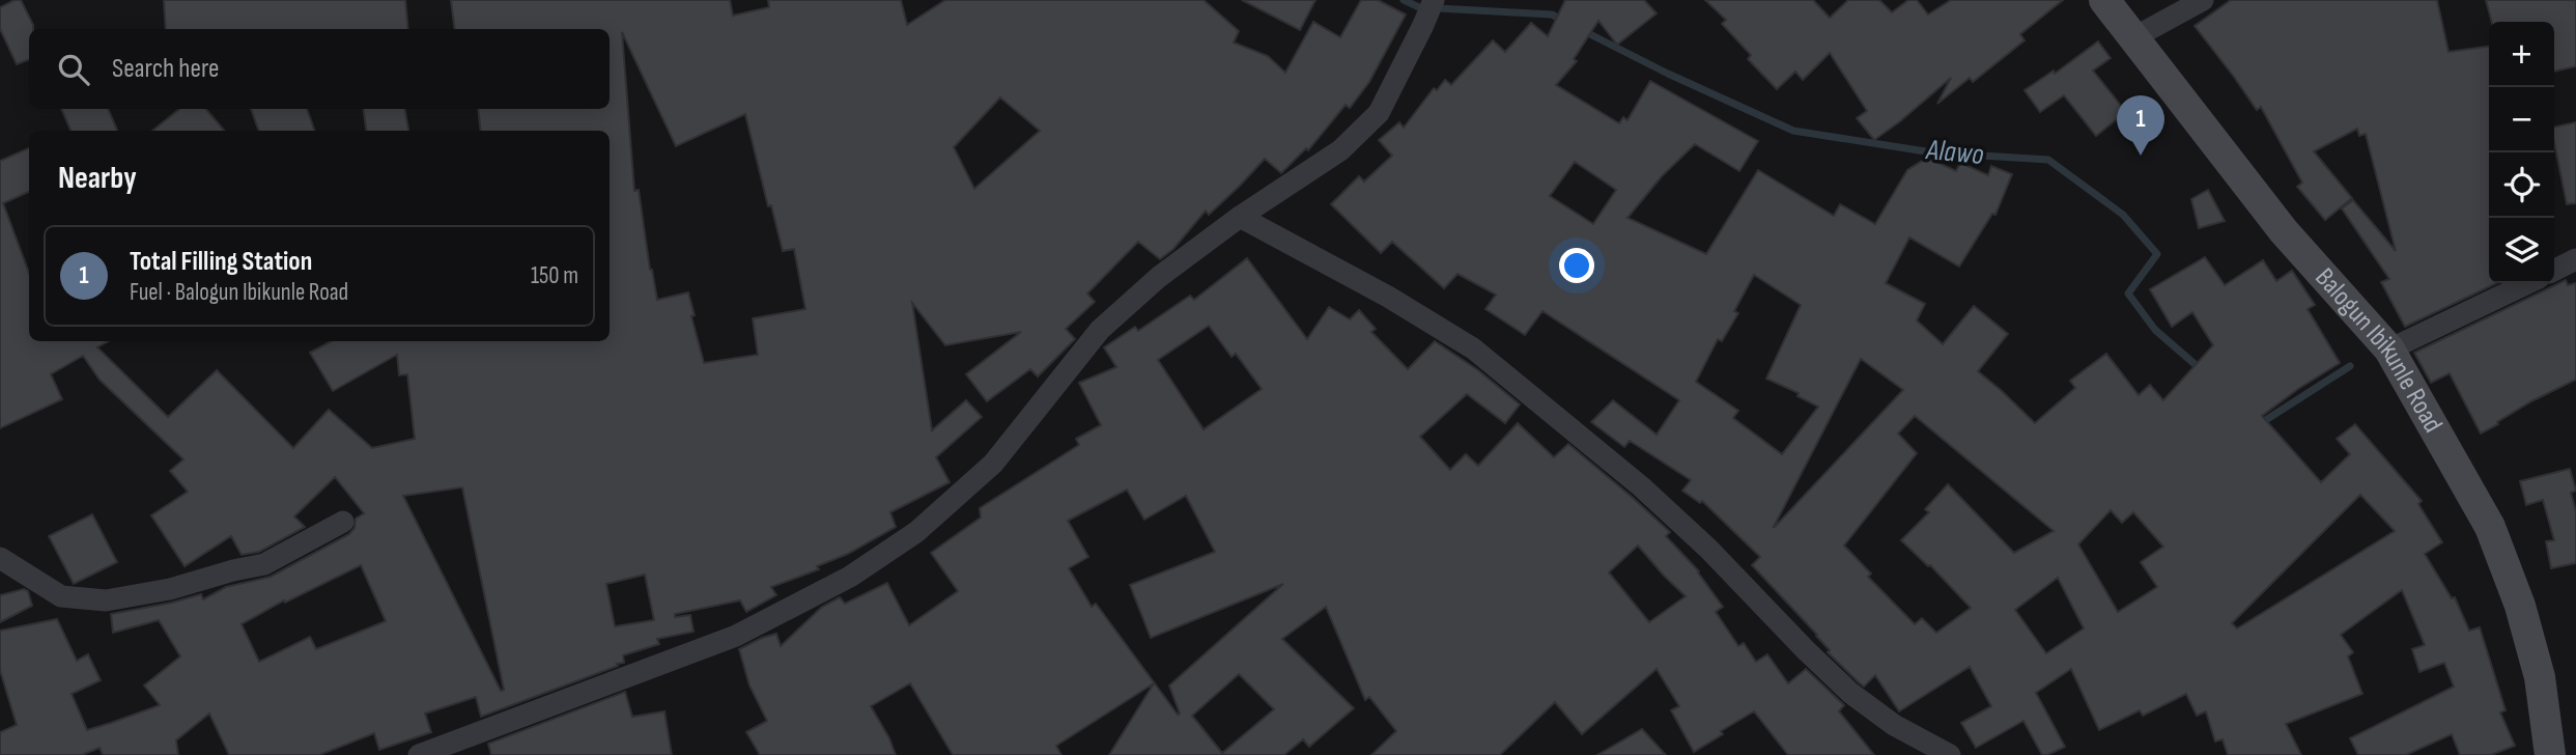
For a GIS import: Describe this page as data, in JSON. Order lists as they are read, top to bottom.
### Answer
{
  "streets": {
    "street": ["Balogun Ibikunle Road"]
  },
  "water": ["Alawo"],
  "page": {
    "map_buttons": ["+", "−"],
    "search": "Search here",
    "pins": "1",
    "heading": "Nearby",
    "list": [
      {
        "mark": "1",
        "name": "Total Filling Station",
        "note": "Fuel · Balogun Ibikunle Road",
        "value": "150 m"
      }
    ]
  }
}
